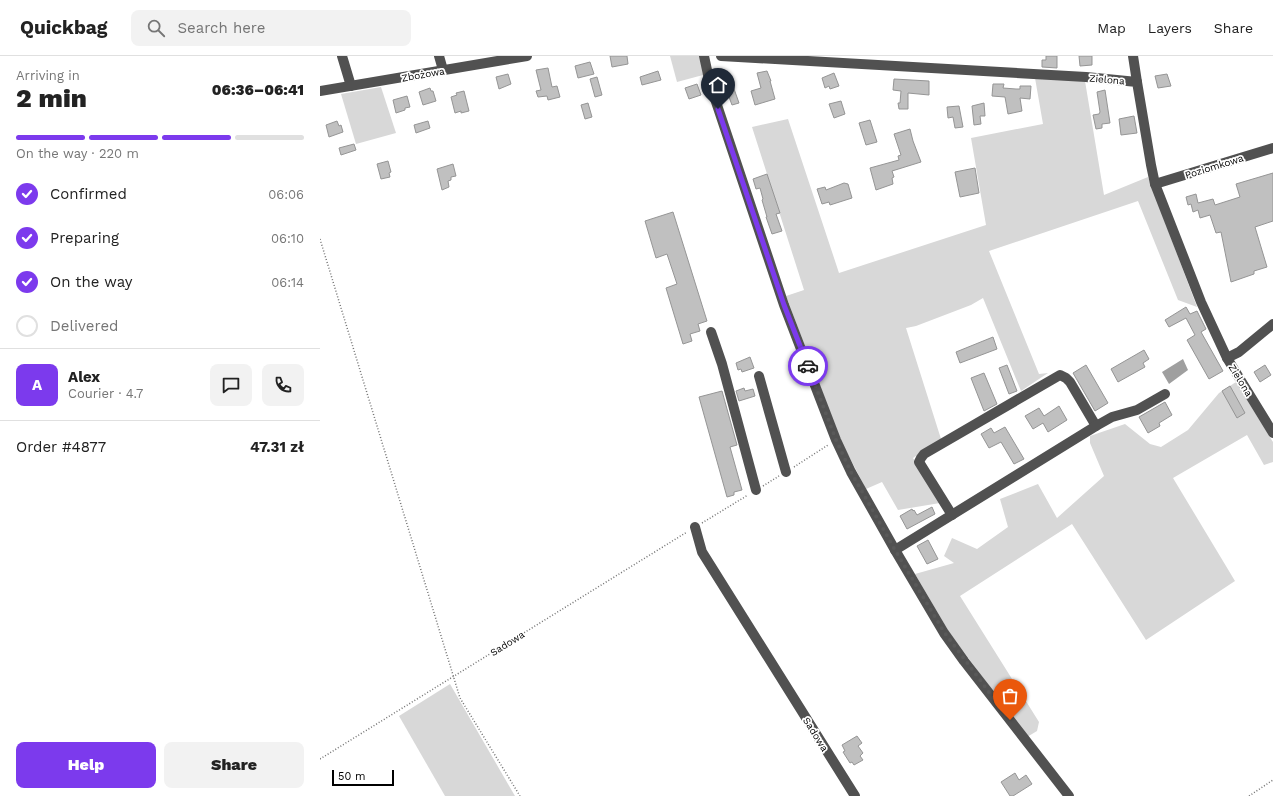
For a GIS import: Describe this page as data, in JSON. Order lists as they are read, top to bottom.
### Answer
{
  "streets": {
    "street": [
      "Zbożowa",
      "Zielona",
      "Poziomkowa",
      "Sadowa"
    ]
  },
  "crossings": [
    ["Zielona", "Poziomkowa"]
  ],
  "scale_bar": "50 m",
  "page": {
    "header": "Quickbag",
    "search": "Search here",
    "nav": ["Map", "Layers", "Share"],
    "heading": ["2 min", "Arriving in", "06:36–06:41"],
    "panel": [
      "Alex",
      "Courier · 4.7",
      "Order #4877",
      "47.31 zł"
    ],
    "bar": "On the way · 220 m",
    "list": [
      ["Confirmed", "06:06"],
      ["Preparing", "06:10"],
      ["On the way", "06:14"],
      "Delivered"
    ],
    "round": "A",
    "buttons": ["Help", "Share"],
    "scale": "50 m"
  }
}
